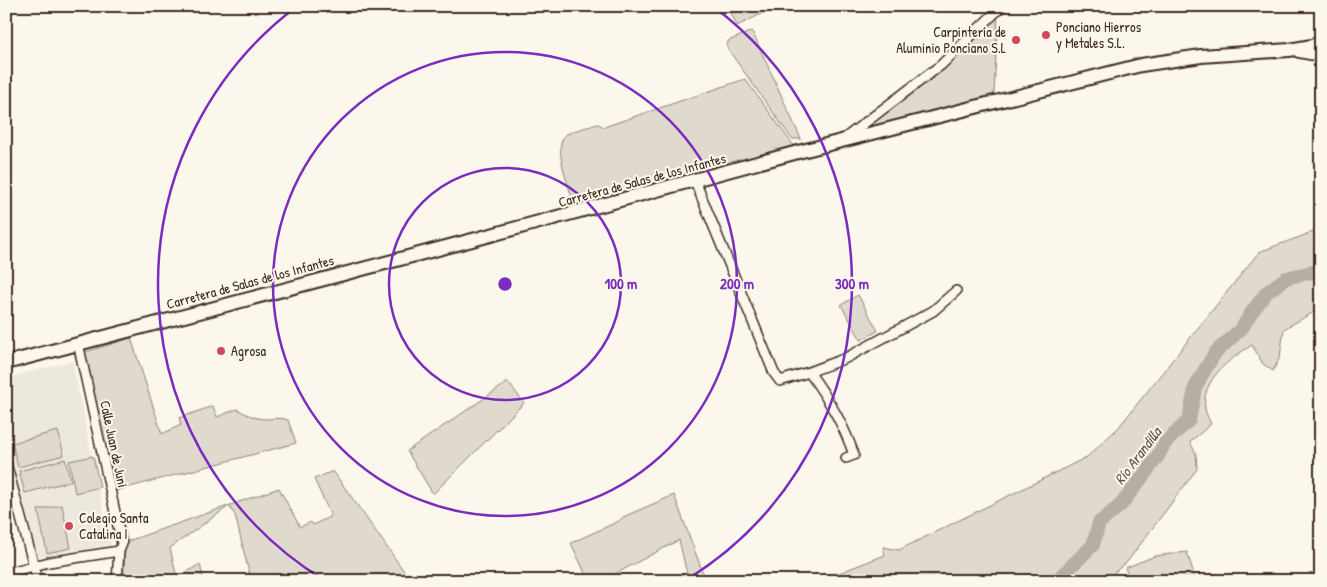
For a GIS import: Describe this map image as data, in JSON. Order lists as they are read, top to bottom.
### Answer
{
  "streets": {
    "main road": ["Carretera de Salas de los Infantes"],
    "street": ["Calle Juan de Juni"]
  },
  "crossings": [
    ["Carretera de Salas de los Infantes", "Calle Juan de Juni"]
  ],
  "water": ["Río Arandilla"],
  "places": [
    "Ponciano Hierros y Metales S.L.",
    "Carpintería de Aluminio Ponciano S.L",
    "Agrosa",
    "Colegio Santa Catalina I"
  ],
  "rings": ["100 m", "200 m", "300 m"]
}
